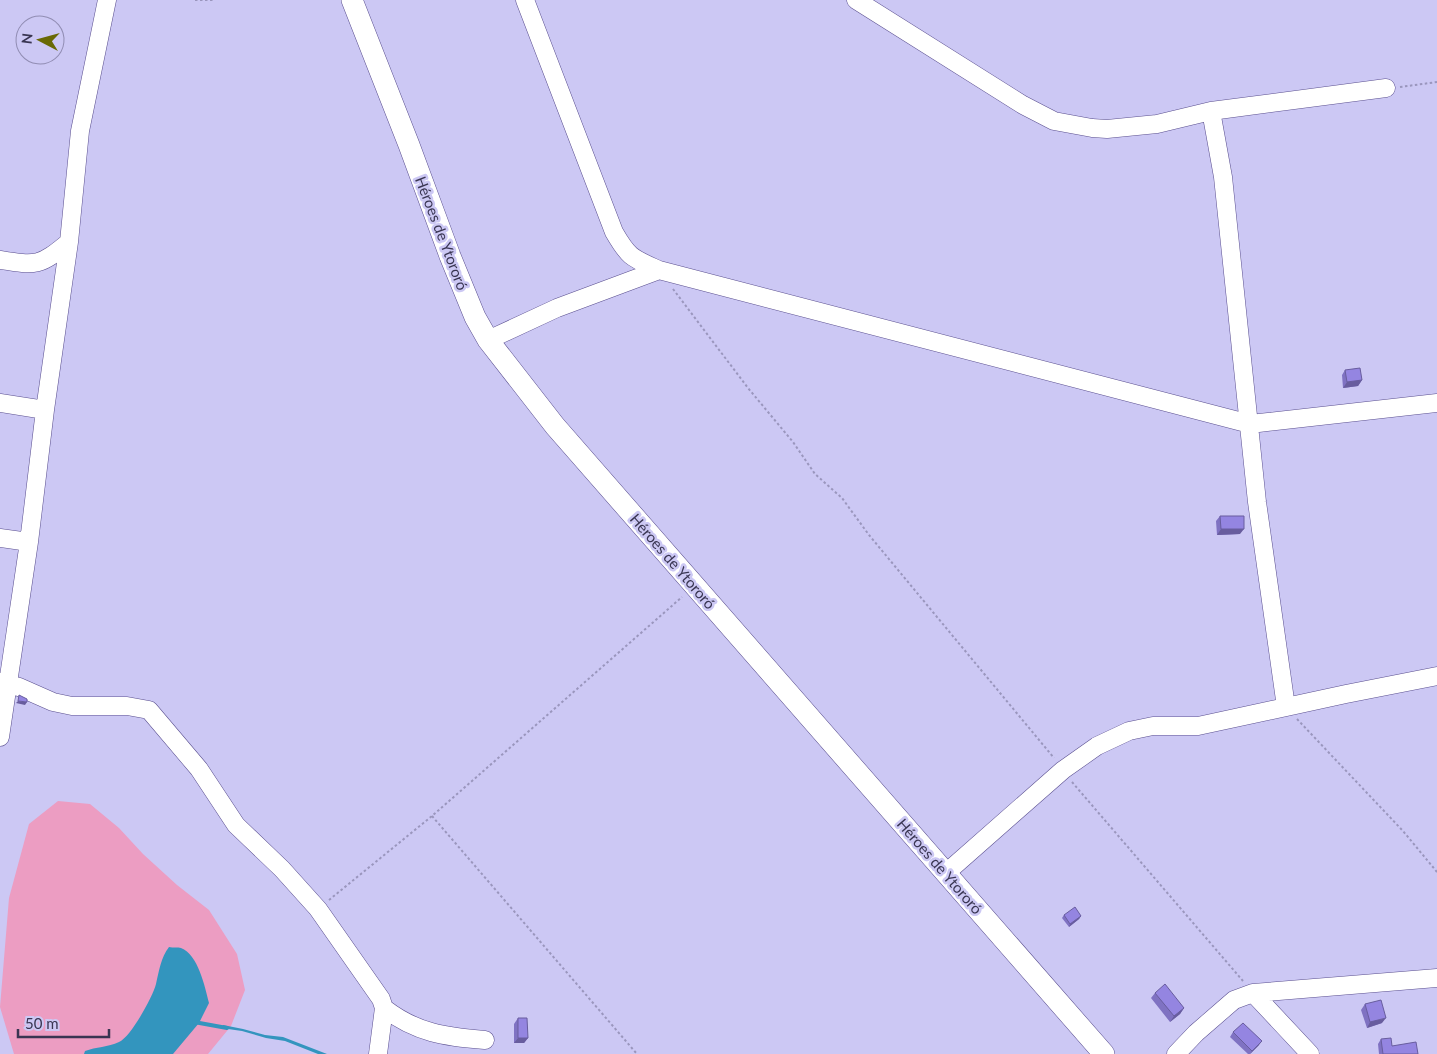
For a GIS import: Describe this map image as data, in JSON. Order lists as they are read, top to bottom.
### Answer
{
  "streets": {
    "main road": ["Héroes de Ytororó"]
  },
  "scale_bar": "50 m",
  "north": "left"
}
